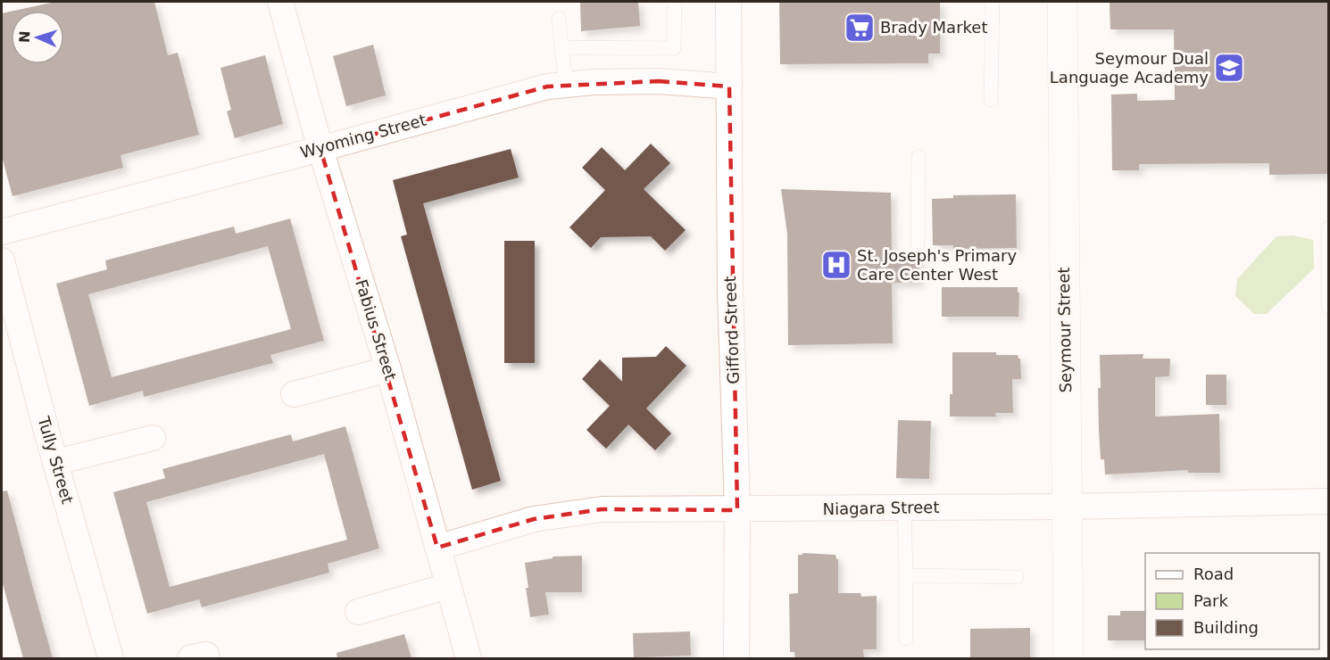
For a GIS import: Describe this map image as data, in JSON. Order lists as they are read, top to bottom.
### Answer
{
  "streets": {
    "street": [
      "Wyoming Street",
      "Fabius Street",
      "Gifford Street",
      "Seymour Street",
      "Tully Street",
      "Niagara Street"
    ]
  },
  "crossings": [
    ["Wyoming Street", "Fabius Street"],
    ["Wyoming Street", "Gifford Street"],
    ["Fabius Street", "Niagara Street"],
    ["Gifford Street", "Niagara Street"],
    ["Seymour Street", "Niagara Street"]
  ],
  "places": {
    "supermarket": ["Brady Market"],
    "school or university": ["Seymour Dual Language Academy"],
    "hospital": ["St. Joseph's Primary Care Center West"]
  },
  "legend": ["Road", "Park", "Building"],
  "north": "left"
}
